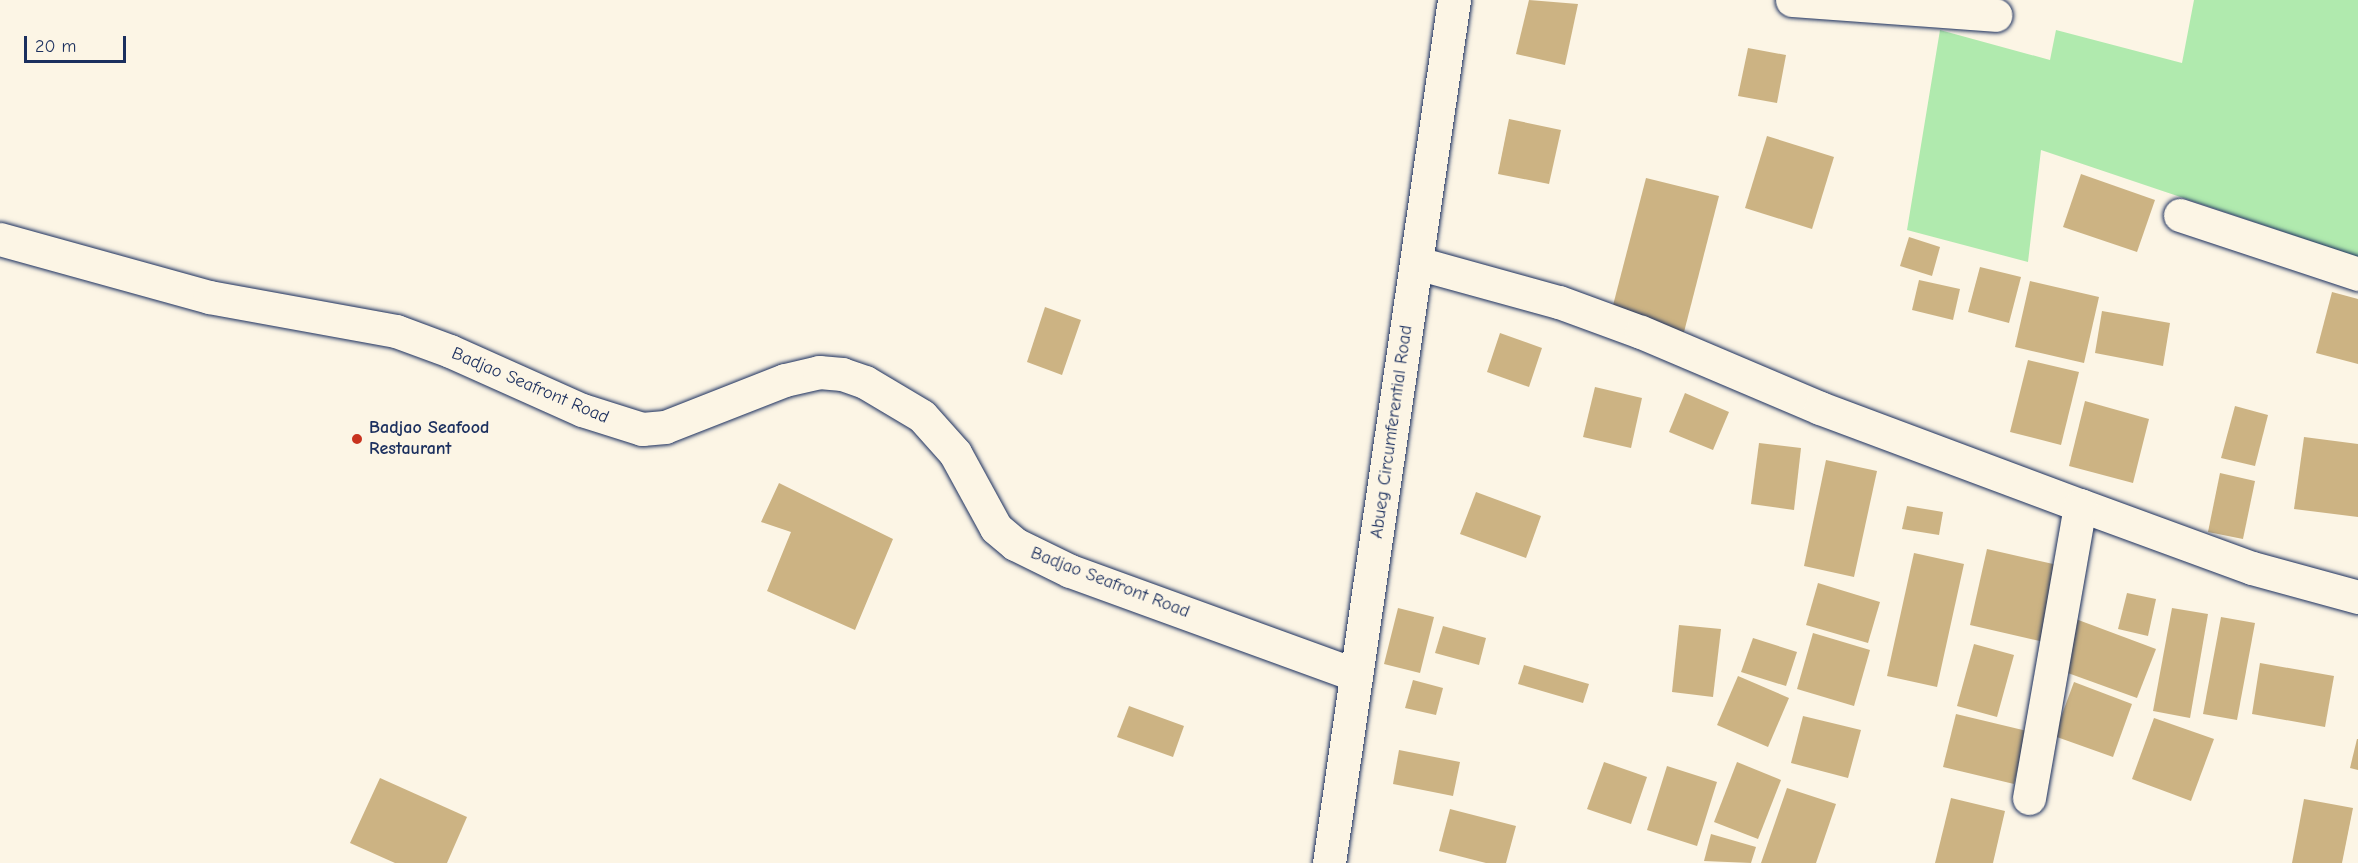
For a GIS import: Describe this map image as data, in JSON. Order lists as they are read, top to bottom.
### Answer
{
  "streets": {
    "street": ["Badjao Seafront Road", "Abueg Circumferential Road"]
  },
  "crossings": [
    ["Badjao Seafront Road", "Abueg Circumferential Road"]
  ],
  "places": ["Badjao Seafood Restaurant"],
  "scale_bar": "20 m"
}
